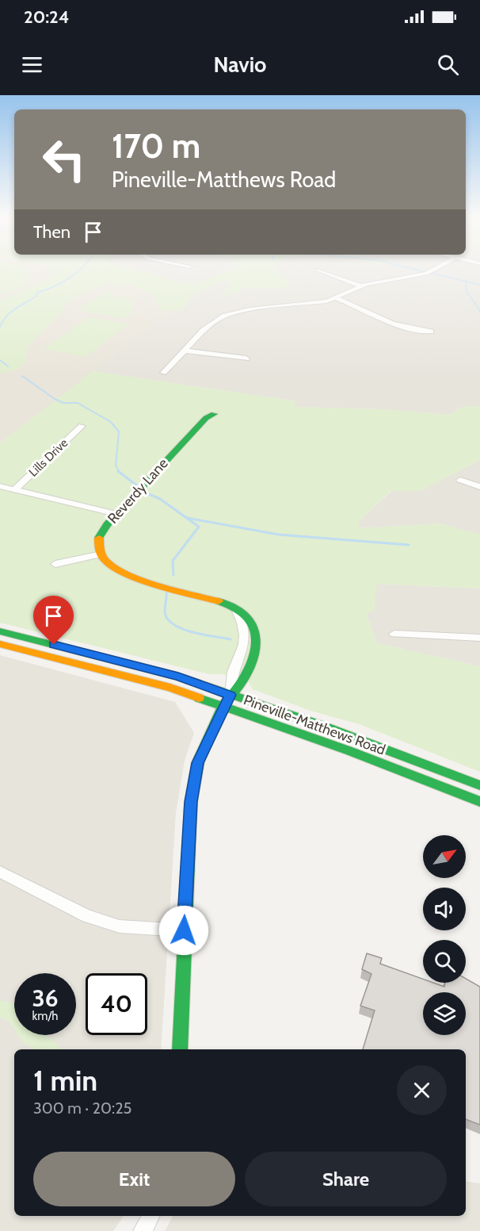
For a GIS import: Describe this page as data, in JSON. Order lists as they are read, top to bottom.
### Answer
{
  "streets": {
    "street": ["Lills Drive", "Reverdy Lane", "Pineville-Matthews Road"]
  },
  "north": "top right",
  "page": {
    "status": "20:24",
    "header": "Navio",
    "turn": ["170 m", "Pineville-Matthews Road"],
    "then": "Then",
    "speed": "36 km/h",
    "limit": "40",
    "heading": ["1 min", "300 m · 20:25"],
    "buttons": ["Exit", "Share"]
  }
}
